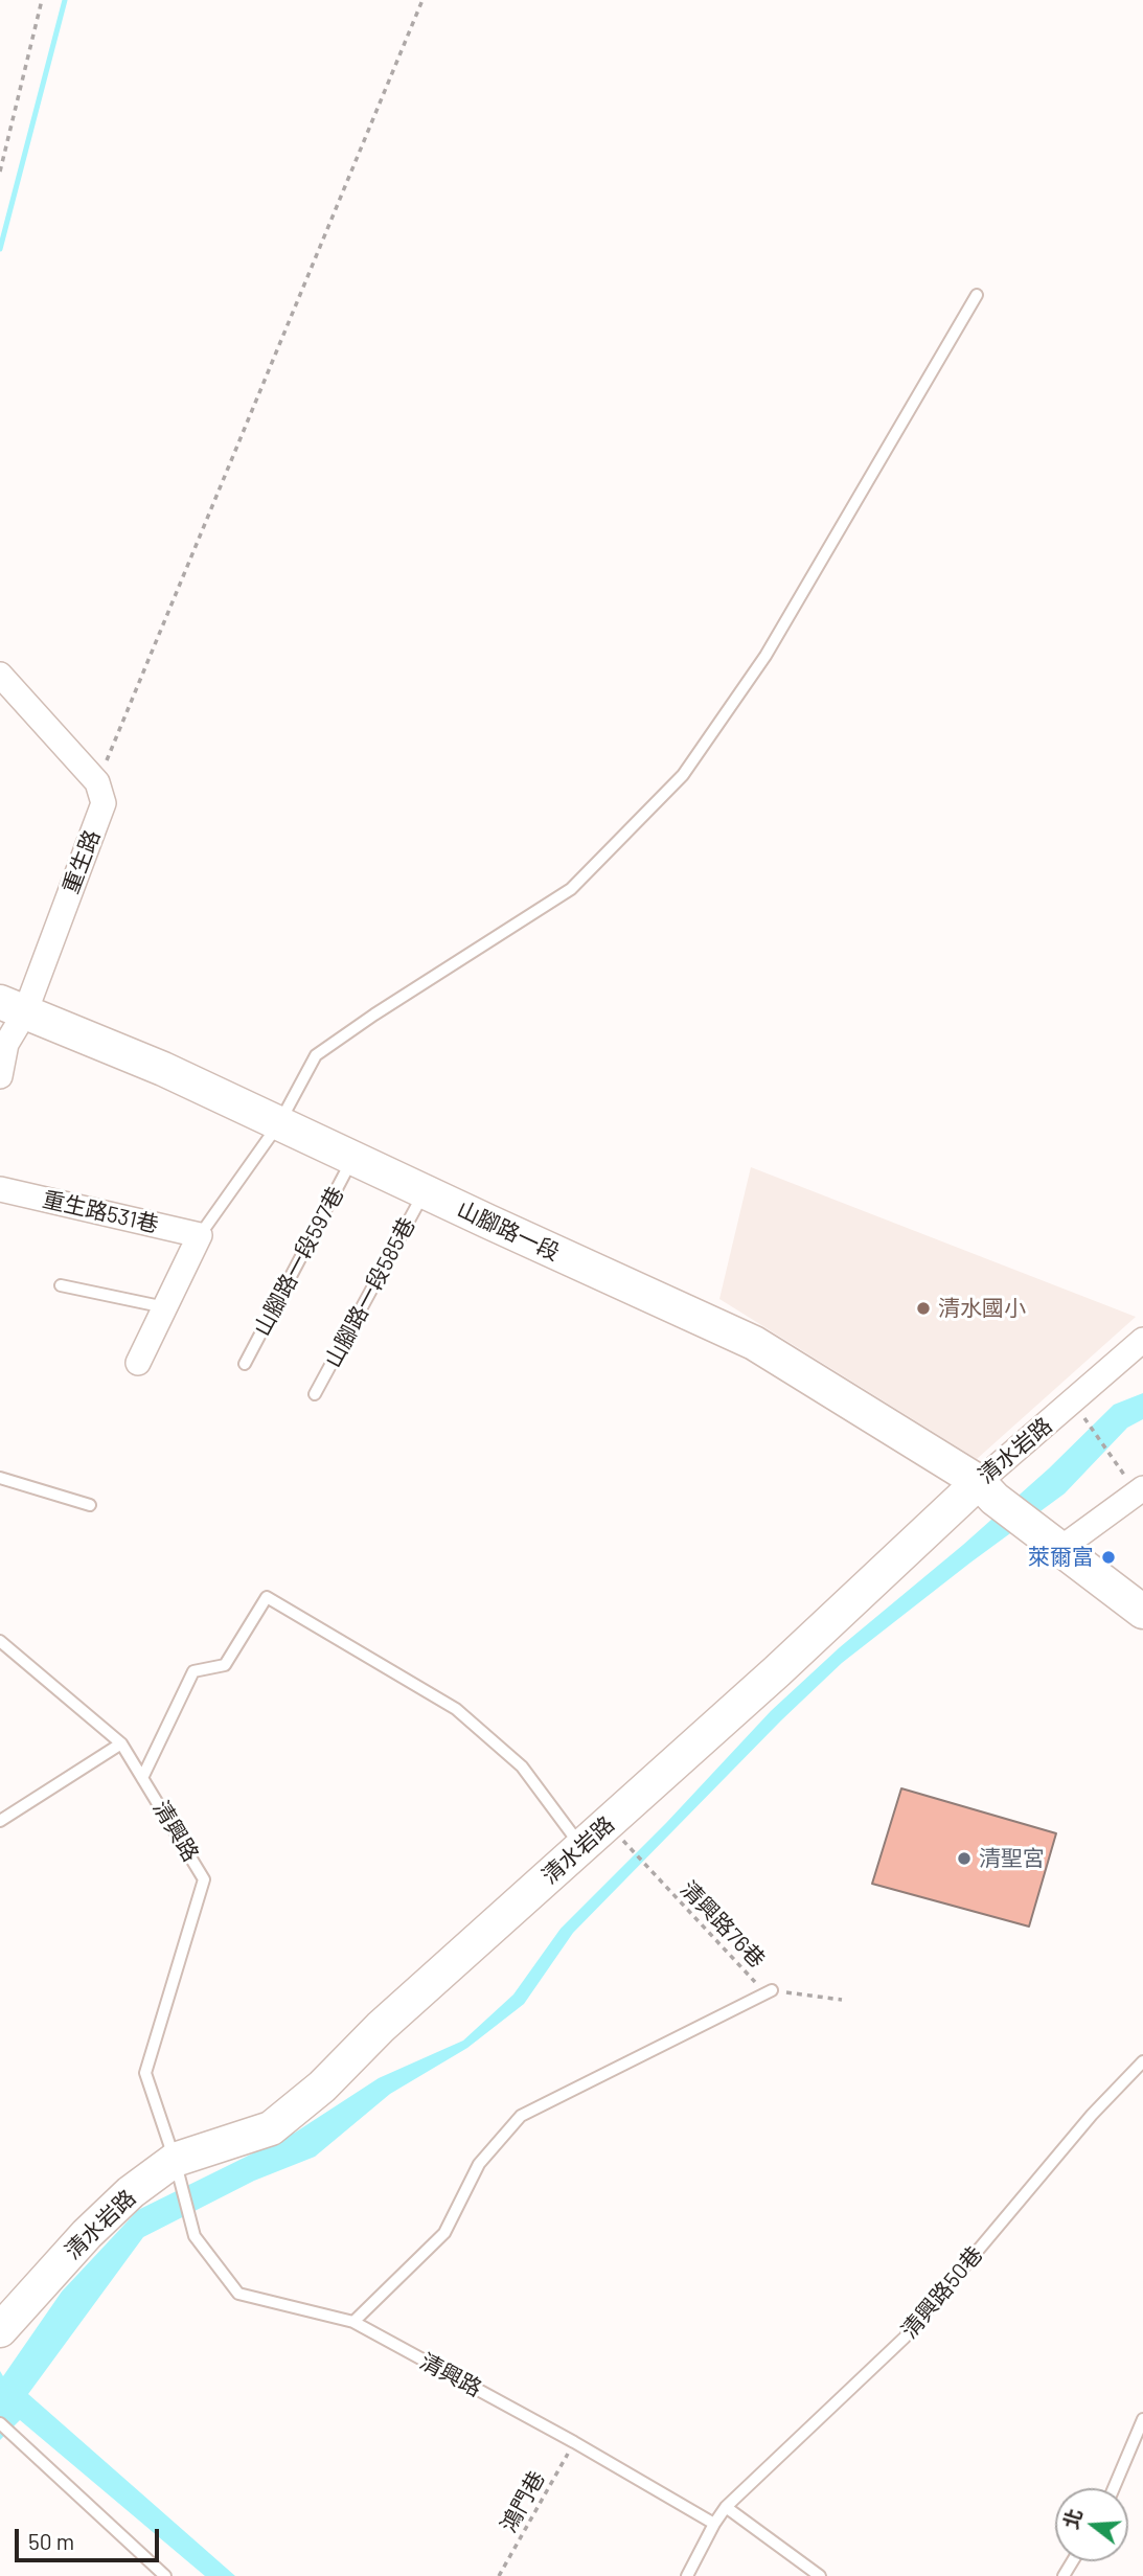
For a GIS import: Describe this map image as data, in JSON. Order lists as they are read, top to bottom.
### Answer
{
  "streets": {
    "street": [
      "重生路",
      "重生路531巷",
      "山腳路一段",
      "清水岩路"
    ],
    "lane": [
      "山腳路一段597巷",
      "山腳路一段585巷",
      "清興路",
      "清興路50巷"
    ],
    "path": ["清興路76巷", "鴻門巷"]
  },
  "crossings": [
    ["重生路", "山腳路一段"],
    ["山腳路一段", "山腳路一段597巷"],
    ["山腳路一段", "山腳路一段585巷"],
    ["山腳路一段", "清水岩路"],
    ["清水岩路", "清興路"],
    ["清水岩路", "清興路76巷"],
    ["清興路", "清興路50巷"],
    ["清興路", "鴻門巷"]
  ],
  "places": ["清水國小", "萊爾富", "清聖宮"],
  "scale_bar": "50 m",
  "north": "left"
}
